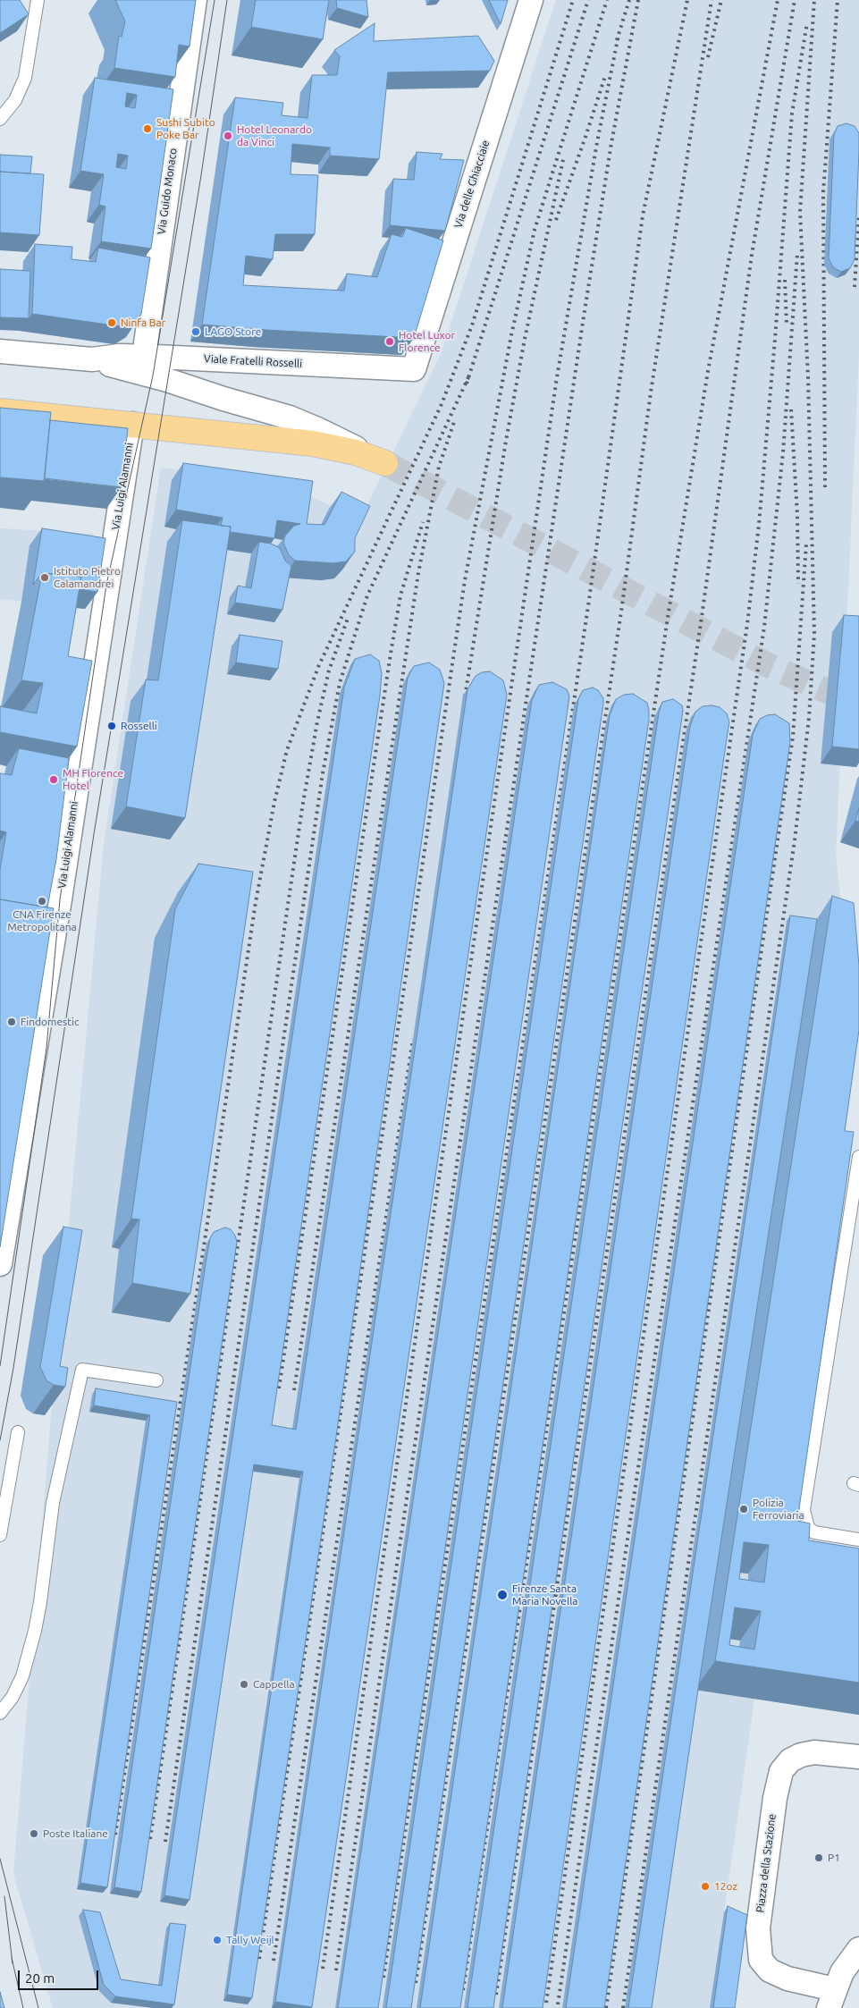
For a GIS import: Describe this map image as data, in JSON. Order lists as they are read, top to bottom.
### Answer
{
  "streets": {
    "street": [
      "Via delle Ghiacciaie",
      "Via Guido Monaco",
      "Viale Fratelli Rosselli",
      "Via Luigi Alamanni",
      "Piazza della Stazione"
    ]
  },
  "crossings": [
    ["Via delle Ghiacciaie", "Viale Fratelli Rosselli"],
    ["Via Guido Monaco", "Viale Fratelli Rosselli"]
  ],
  "places": [
    "Sushi Subito Poke Bar",
    "Hotel Leonardo da Vinci",
    "Ninfa Bar",
    "LAGO Store",
    "Hotel Luxor Florence",
    "Istituto Pietro Calamandrei",
    "Rosselli",
    "MH Florence Hotel",
    "CNA Firenze Metropolitana",
    "Findomestic",
    "Polizia Ferroviaria",
    "Firenze Santa Maria Novella",
    "Cappella",
    "Poste Italiane",
    "P1",
    "12oz",
    "Tally Weijl"
  ],
  "scale_bar": "20 m"
}
